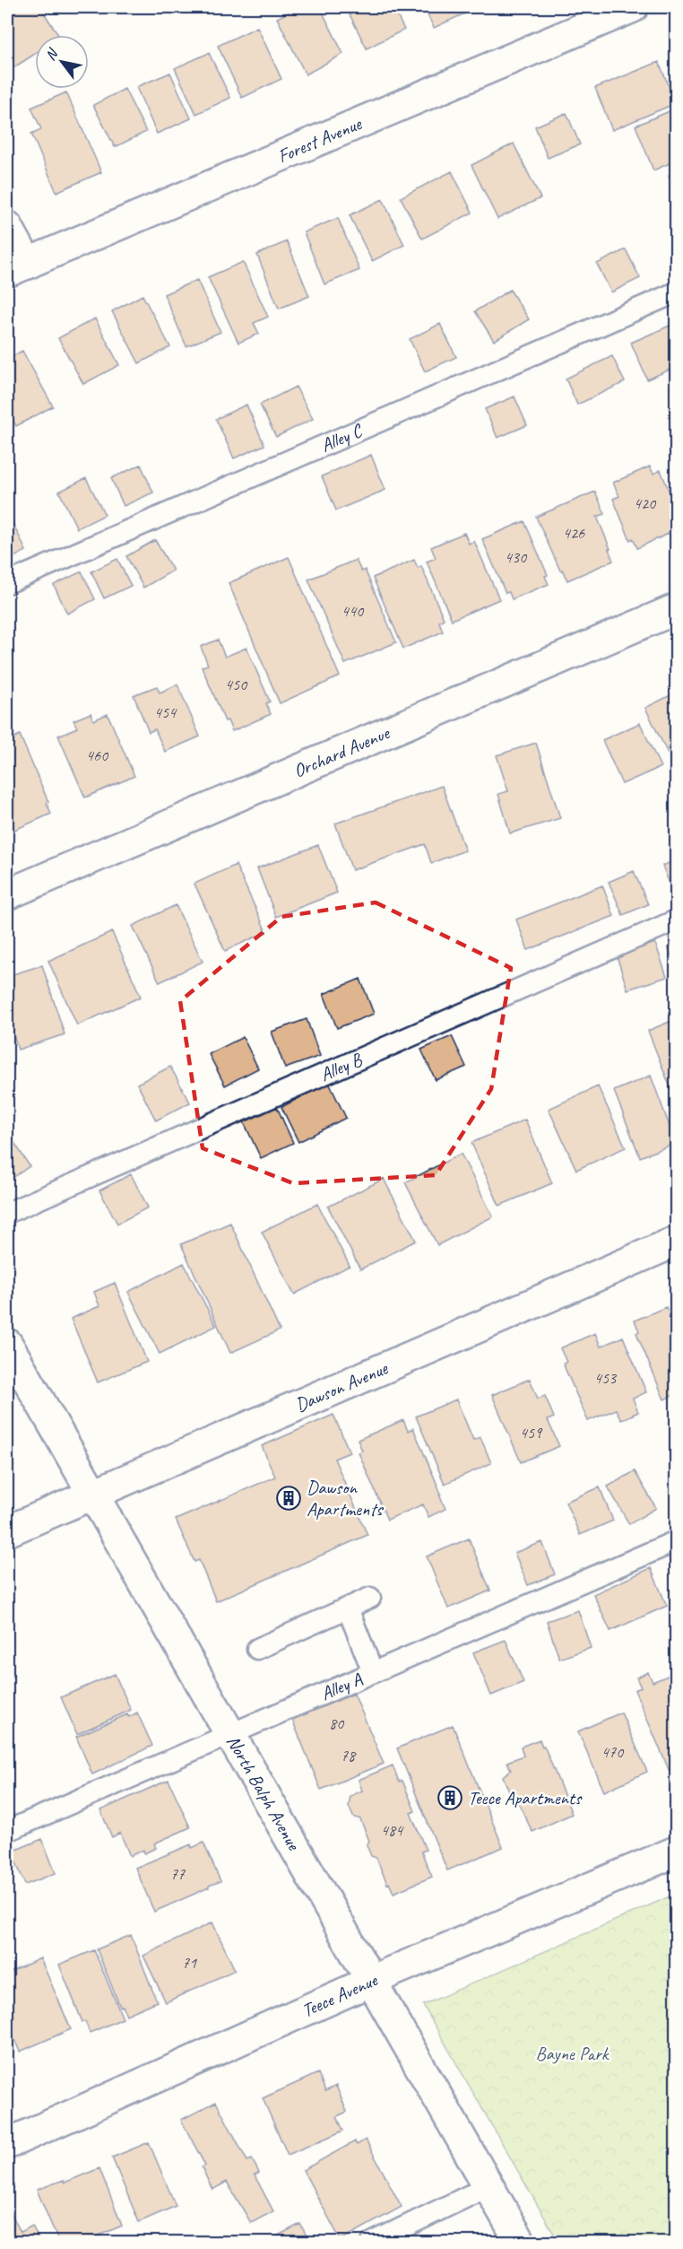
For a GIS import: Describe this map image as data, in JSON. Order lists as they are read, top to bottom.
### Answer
{
  "streets": {
    "street": [
      "Forest Avenue",
      "Orchard Avenue",
      "Dawson Avenue",
      "North Balph Avenue",
      "Teece Avenue"
    ],
    "lane": ["Alley C", "Alley B", "Alley A"]
  },
  "crossings": [
    ["Dawson Avenue", "North Balph Avenue"],
    ["Alley A", "North Balph Avenue"],
    ["North Balph Avenue", "Teece Avenue"]
  ],
  "parks": ["Bayne Park"],
  "places": {
    "building": ["Dawson Apartments", "Teece Apartments"]
  },
  "house_numbers": [
    "420",
    "426",
    "430",
    "440",
    "450",
    "454",
    "460",
    "453",
    "459",
    "80",
    "470",
    "78",
    "484",
    "77",
    "71"
  ],
  "north": "top left"
}
